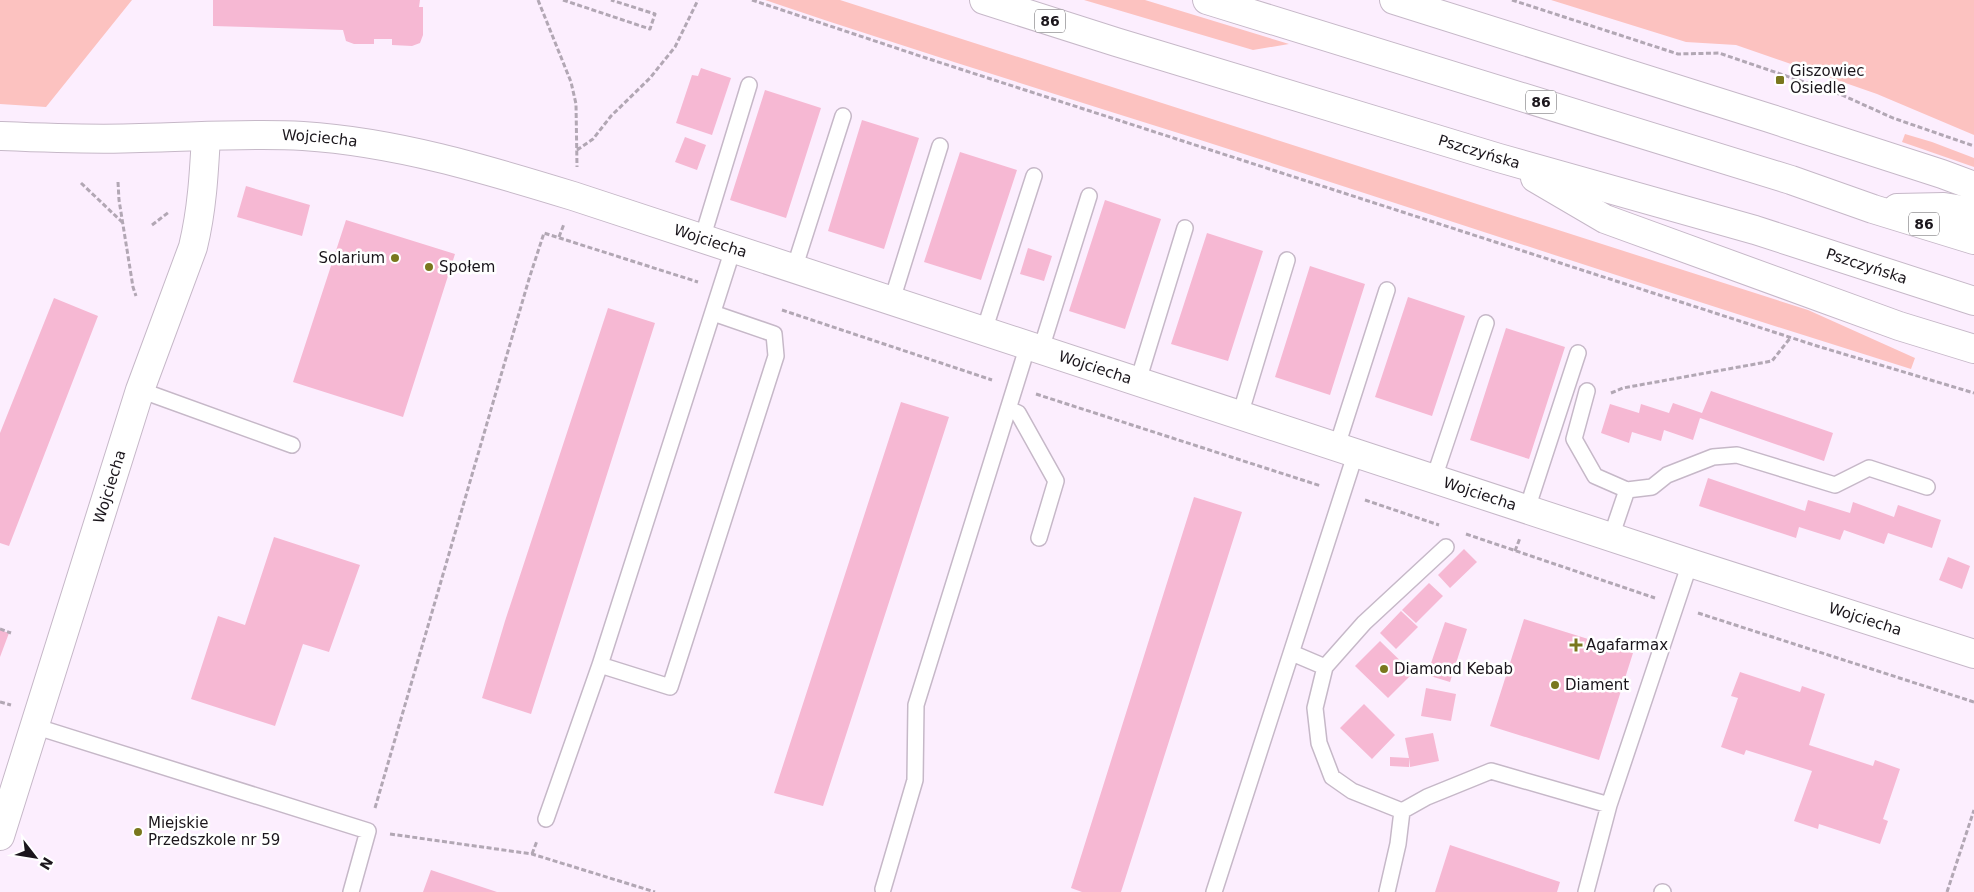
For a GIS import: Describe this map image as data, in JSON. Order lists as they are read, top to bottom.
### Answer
{
  "streets": {
    "street": ["86", "Wojciecha", "Pszczyńska"]
  },
  "places": {
    "transit": ["Giszowiec Osiedle"],
    "other": [
      "Solarium",
      "Społem",
      "Diamond Kebab",
      "Diament",
      "Miejskie Przedszkole nr 59"
    ],
    "health": ["Agafarmax"]
  },
  "north": "bottom right"
}
